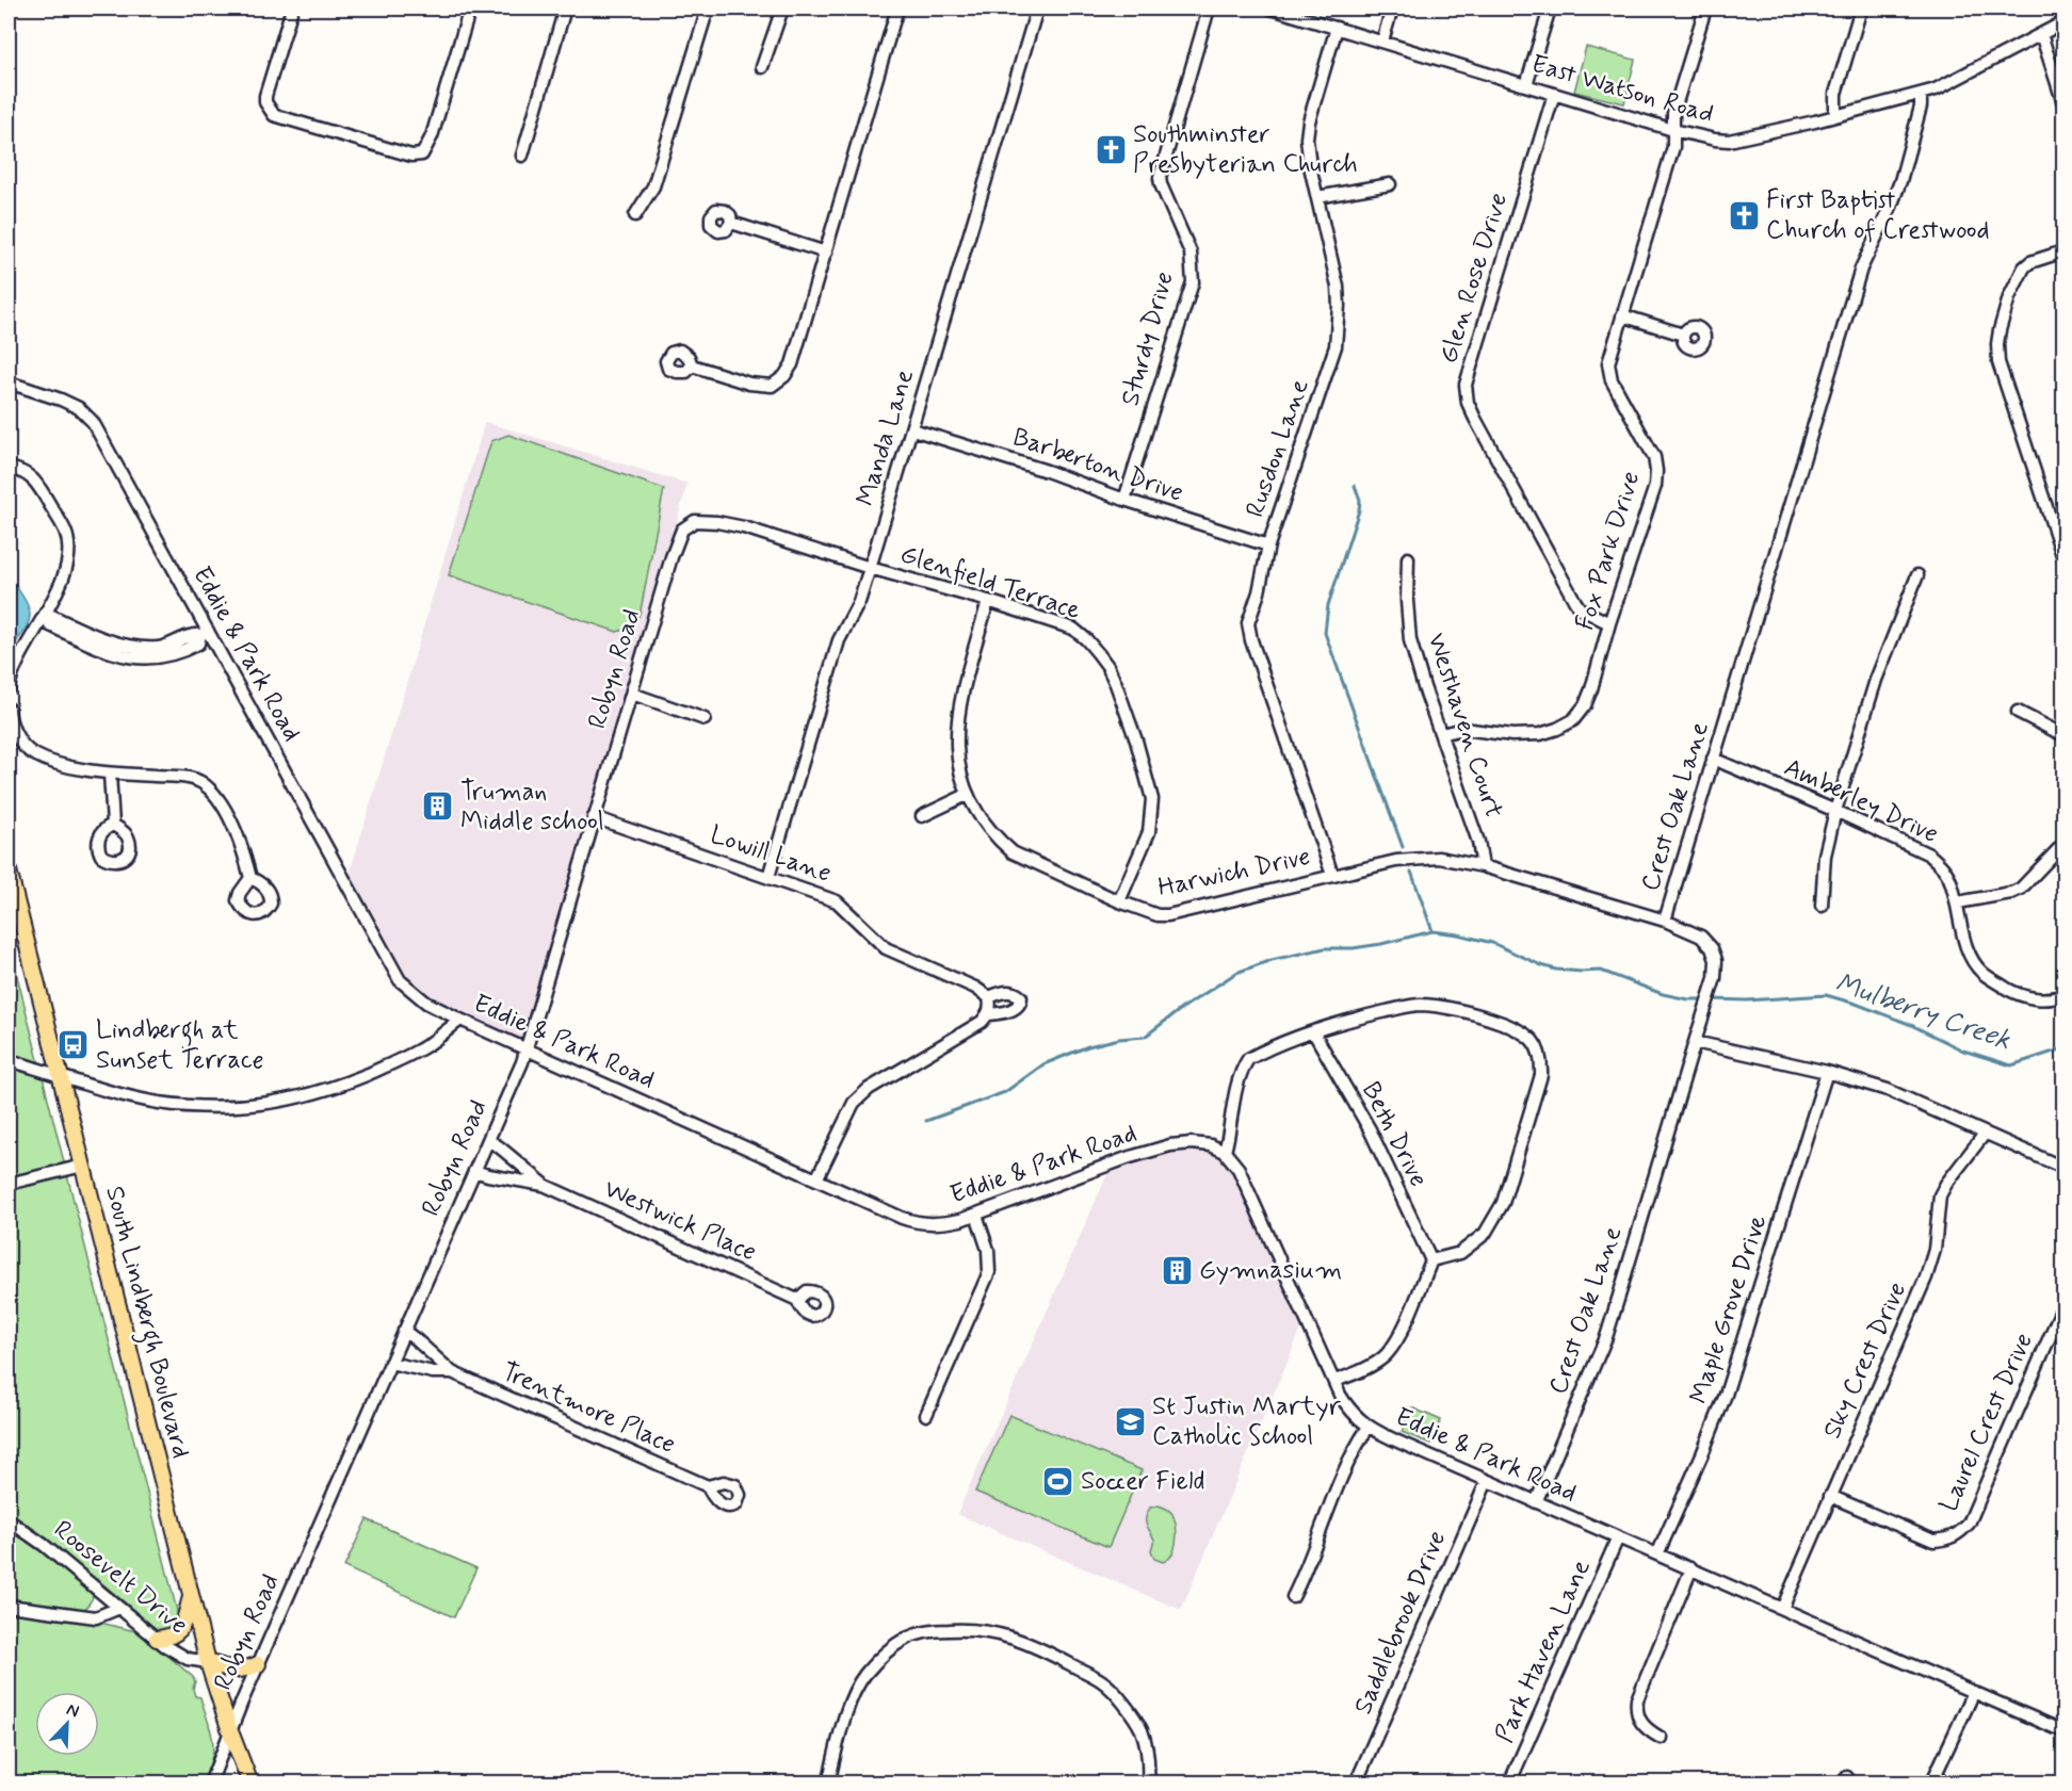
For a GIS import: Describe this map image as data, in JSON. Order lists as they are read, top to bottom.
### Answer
{
  "streets": {
    "main road": ["South Lindbergh Boulevard"],
    "street": [
      "East Watson Road",
      "Glen Rose Drive",
      "Sturdy Drive",
      "Manda Lane",
      "Rusdon Lane",
      "Barberton Drive",
      "Fox Park Drive",
      "Glenfield Terrace",
      "Eddie & Park Road",
      "Robyn Road",
      "Westhaven Court",
      "Amberley Drive",
      "Crest Oak Lane",
      "Lowill Lane",
      "Harwich Drive",
      "Beth Drive",
      "Westwick Place",
      "Maple Grove Drive",
      "Sky Crest Drive",
      "Trentmore Place",
      "Laurel Crest Drive",
      "Roosevelt Drive",
      "Saddlebrook Drive",
      "Park Haven Lane"
    ]
  },
  "crossings": [
    ["East Watson Road", "Glen Rose Drive"],
    ["East Watson Road", "Rusdon Lane"],
    ["East Watson Road", "Fox Park Drive"],
    ["East Watson Road", "Crest Oak Lane"],
    ["Glen Rose Drive", "Fox Park Drive"],
    ["Sturdy Drive", "Barberton Drive"],
    ["Manda Lane", "Barberton Drive"],
    ["Manda Lane", "Glenfield Terrace"],
    ["Manda Lane", "Lowill Lane"],
    ["Rusdon Lane", "Barberton Drive"],
    ["Rusdon Lane", "Harwich Drive"],
    ["Fox Park Drive", "Westhaven Court"],
    ["Glenfield Terrace", "Robyn Road"],
    ["Glenfield Terrace", "Harwich Drive"],
    ["Eddie & Park Road", "Robyn Road"],
    ["Eddie & Park Road", "Crest Oak Lane"],
    ["Eddie & Park Road", "Maple Grove Drive"],
    ["Eddie & Park Road", "Sky Crest Drive"],
    ["Eddie & Park Road", "Saddlebrook Drive"],
    ["Eddie & Park Road", "Park Haven Lane"],
    ["Robyn Road", "Lowill Lane"],
    ["Robyn Road", "Westwick Place"],
    ["Robyn Road", "South Lindbergh Boulevard"],
    ["Robyn Road", "Trentmore Place"],
    ["Westhaven Court", "Harwich Drive"],
    ["Amberley Drive", "Crest Oak Lane"],
    ["Crest Oak Lane", "Harwich Drive"],
    ["South Lindbergh Boulevard", "Roosevelt Drive"],
    ["Sky Crest Drive", "Laurel Crest Drive"]
  ],
  "water": ["Mulberry Creek"],
  "places": {
    "church": ["Southminster Presbyterian Church", "First Baptist Church of Crestwood"],
    "building": ["Truman Middle school", "Gymnasium"],
    "bus stop": ["Lindbergh at Sunset Terrace"],
    "school or university": ["St Justin Martyr Catholic School"],
    "sports": ["Soccer Field"]
  },
  "north": "top right"
}
